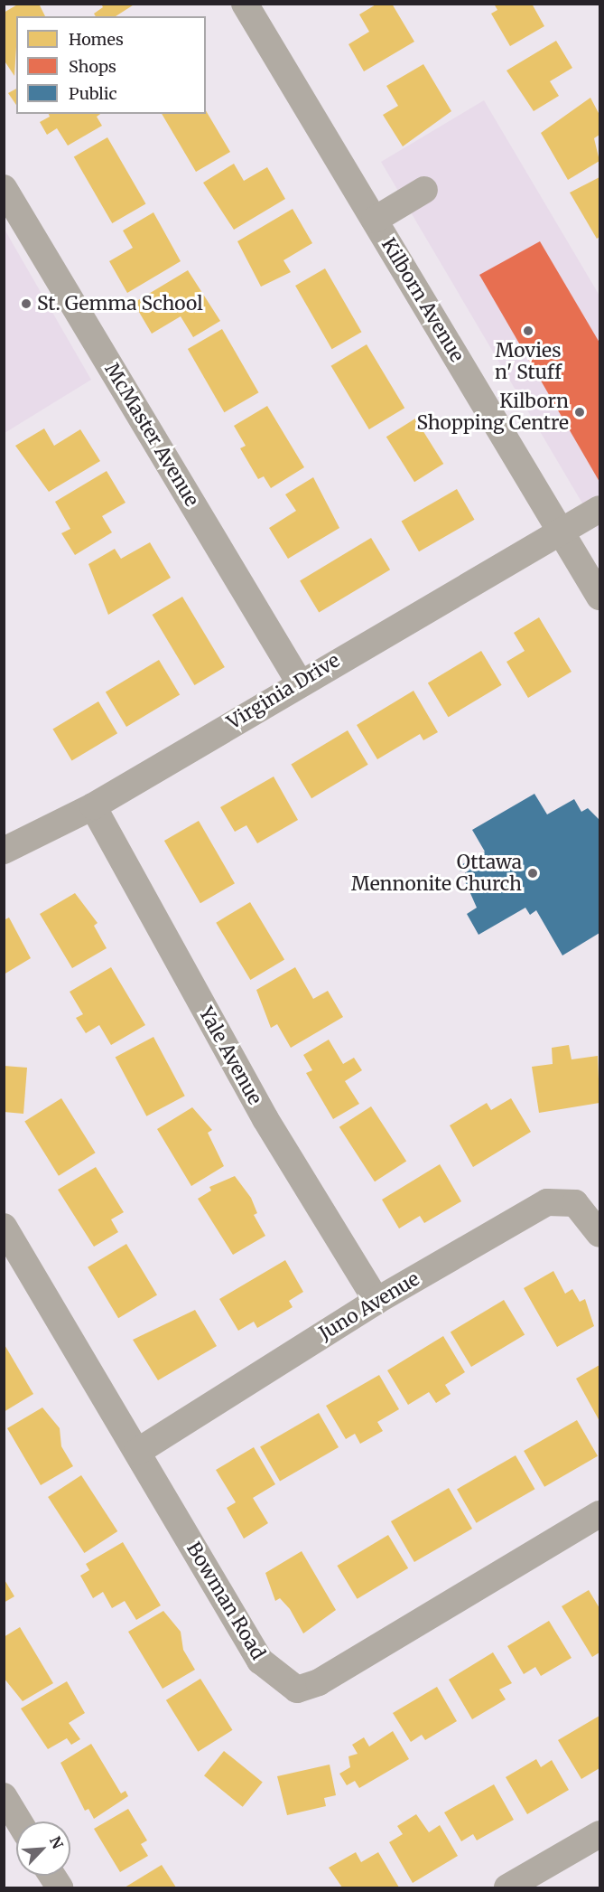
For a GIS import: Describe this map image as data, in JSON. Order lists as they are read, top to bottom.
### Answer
{
  "streets": {
    "street": [
      "Kilborn Avenue",
      "McMaster Avenue",
      "Virginia Drive",
      "Yale Avenue",
      "Juno Avenue",
      "Bowman Road"
    ]
  },
  "crossings": [
    ["Kilborn Avenue", "Virginia Drive"],
    ["McMaster Avenue", "Virginia Drive"],
    ["Virginia Drive", "Yale Avenue"],
    ["Yale Avenue", "Juno Avenue"],
    ["Juno Avenue", "Bowman Road"]
  ],
  "places": [
    "St. Gemma School",
    "Movies n' Stuff",
    "Kilborn Shopping Centre",
    "Ottawa Mennonite Church"
  ],
  "legend": ["Homes", "Shops", "Public"],
  "north": "top right"
}
